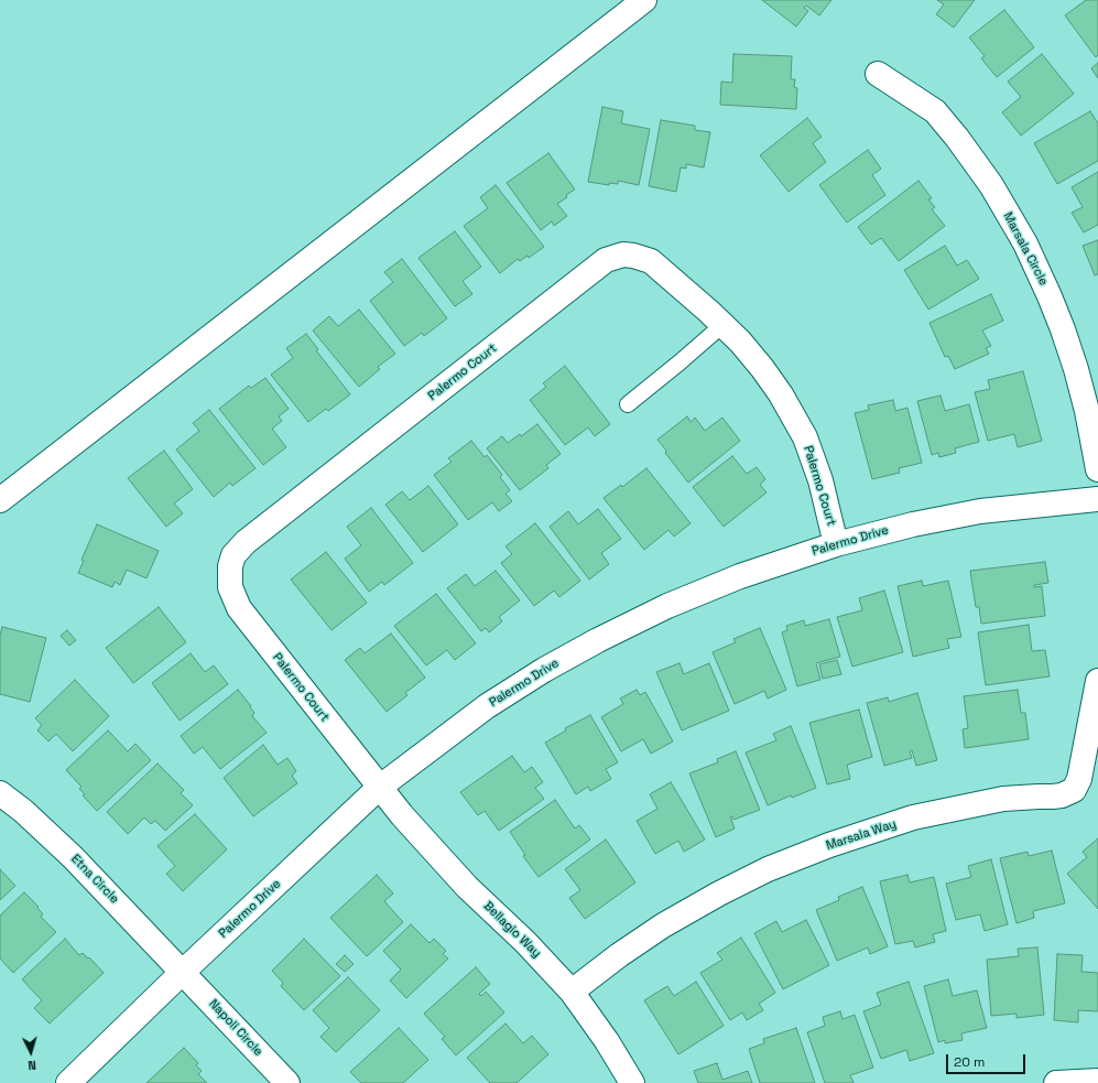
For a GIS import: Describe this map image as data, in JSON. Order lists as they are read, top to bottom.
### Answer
{
  "streets": {
    "street": [
      "Marsala Circle",
      "Palermo Court",
      "Palermo Drive",
      "Marsala Way",
      "Etna Circle",
      "Bellagio Way",
      "Napoli Circle"
    ]
  },
  "crossings": [
    ["Palermo Court", "Palermo Drive"],
    ["Palermo Court", "Bellagio Way"],
    ["Palermo Drive", "Etna Circle"],
    ["Palermo Drive", "Bellagio Way"],
    ["Palermo Drive", "Napoli Circle"],
    ["Marsala Way", "Bellagio Way"],
    ["Etna Circle", "Napoli Circle"]
  ],
  "scale_bar": "20 m",
  "north": "bottom"
}
